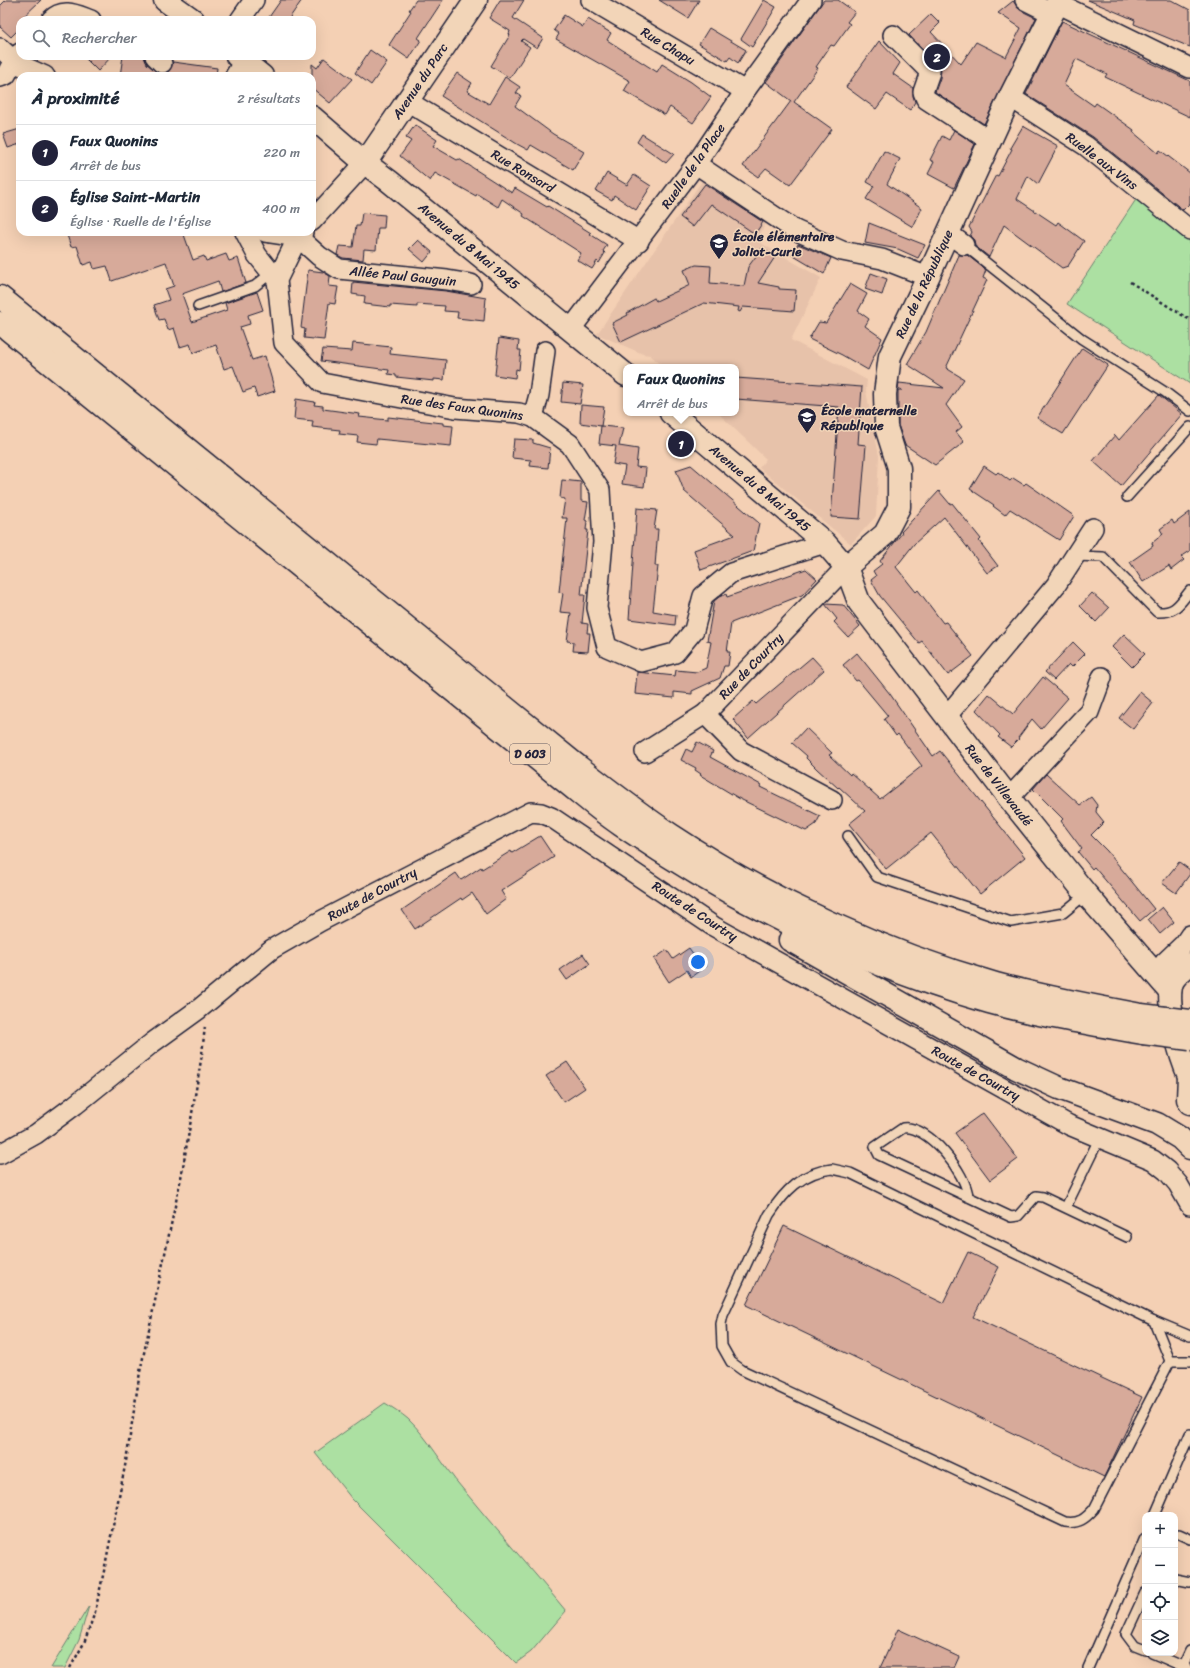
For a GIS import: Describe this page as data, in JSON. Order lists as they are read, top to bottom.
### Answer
{
  "streets": {
    "main road": [
      "Avenue du Parc",
      "Avenue du 8 Mai 1945",
      "Rue de la République",
      "D 603",
      "Rue de Villevaudé"
    ],
    "street": [
      "Rue Chapu",
      "Ruelle aux Vins",
      "Ruelle de la Place",
      "Rue Ronsard",
      "Allée Paul Gauguin",
      "Rue des Faux Quonins",
      "Rue de Courtry",
      "Route de Courtry"
    ]
  },
  "crossings": [
    ["Rue Chapu", "Ruelle de la Place"],
    ["Avenue du Parc", "Rue Ronsard"],
    ["Avenue du Parc", "Avenue du 8 Mai 1945"],
    ["Ruelle aux Vins", "Rue de la République"],
    ["Ruelle de la Place", "Rue Ronsard"],
    ["Ruelle de la Place", "Avenue du 8 Mai 1945"],
    ["Avenue du 8 Mai 1945", "Rue de la République"],
    ["Avenue du 8 Mai 1945", "Rue des Faux Quonins"],
    ["Avenue du 8 Mai 1945", "Rue de Courtry"],
    ["Avenue du 8 Mai 1945", "Rue de Villevaudé"],
    ["Rue de la République", "Rue de Courtry"],
    ["Rue de la République", "Rue de Villevaudé"],
    ["Rue de Courtry", "Rue de Villevaudé"]
  ],
  "places": {
    "school or university": ["École élémentaire Joliot-Curie", "École maternelle République"]
  },
  "page": {
    "search": "Rechercher",
    "pins": ["2", "1"],
    "heading": ["À proximité", "2 résultats"],
    "list": [
      {
        "mark": "1",
        "name": "Faux Quonins",
        "note": "Arrêt de bus",
        "value": "220 m"
      },
      {
        "mark": "2",
        "name": "Église Saint-Martin",
        "note": "Église · Ruelle de l'Église",
        "value": "400 m"
      }
    ],
    "popup": ["Faux Quonins", "Arrêt de bus"],
    "map_buttons": ["+", "−"]
  }
}
